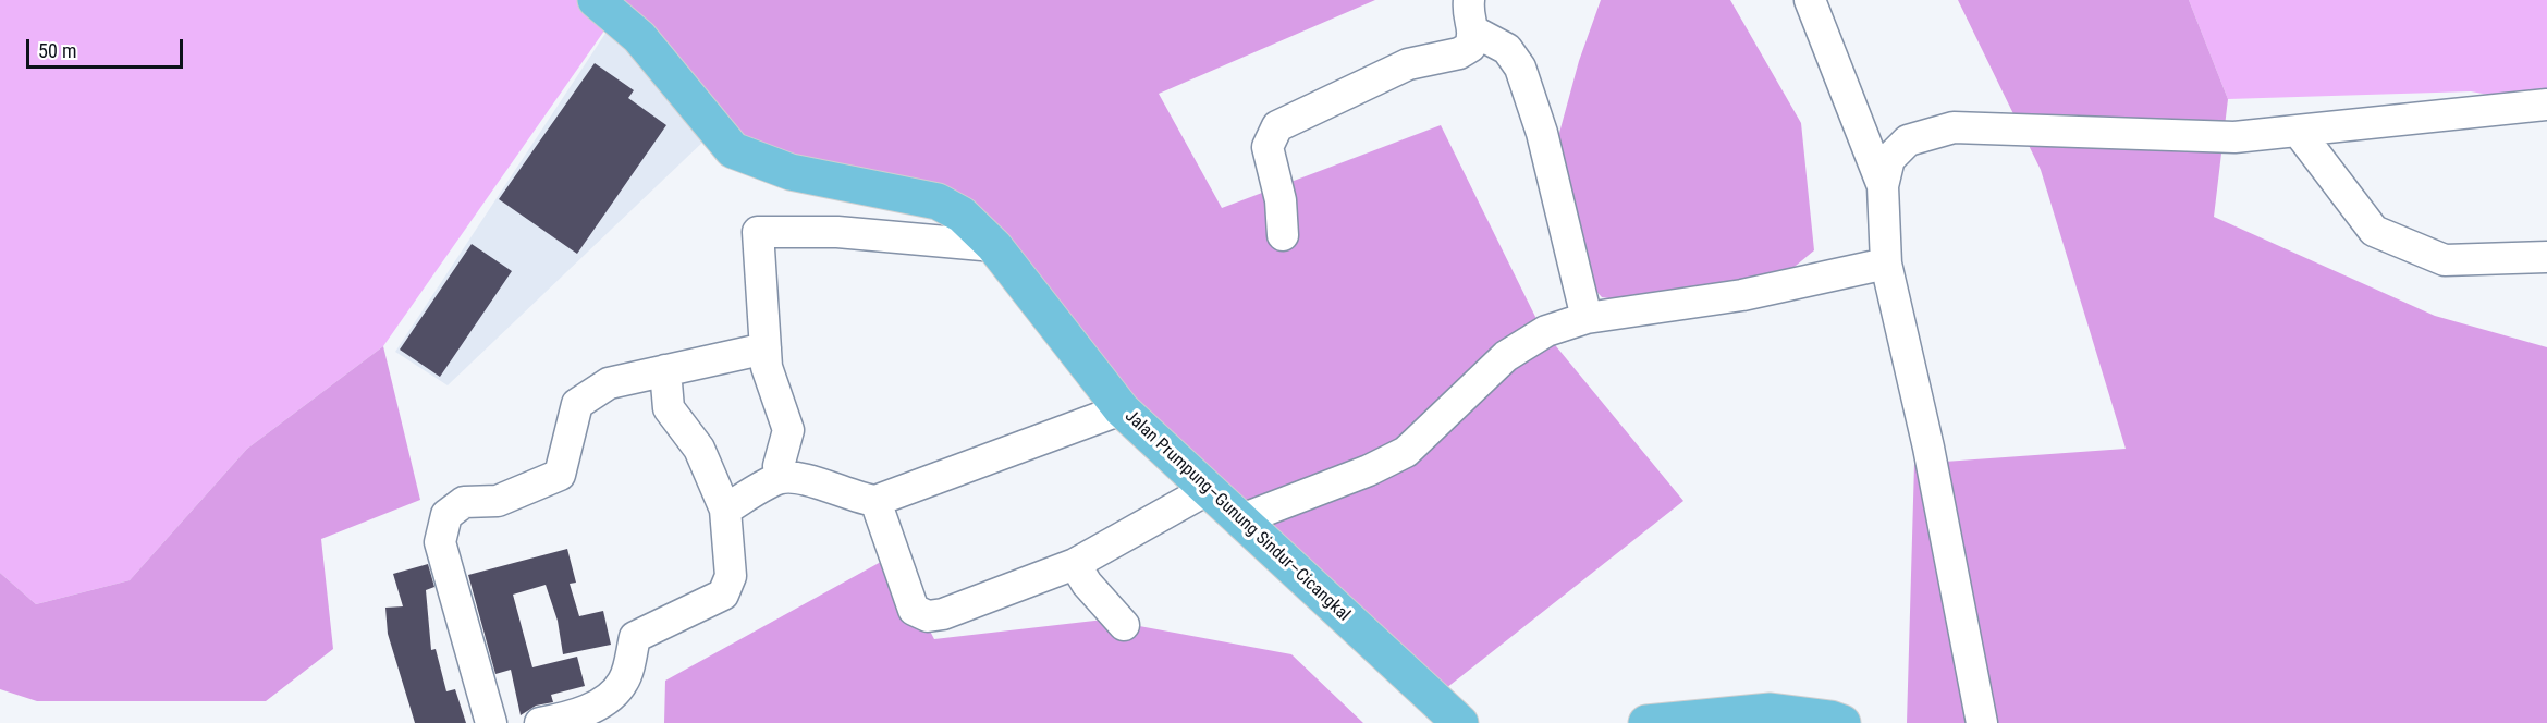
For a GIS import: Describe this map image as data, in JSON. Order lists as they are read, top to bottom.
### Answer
{
  "streets": {
    "main road": ["Jalan Prumpung–Gunung Sindur–Cicangkal"]
  },
  "scale_bar": "50 m"
}
